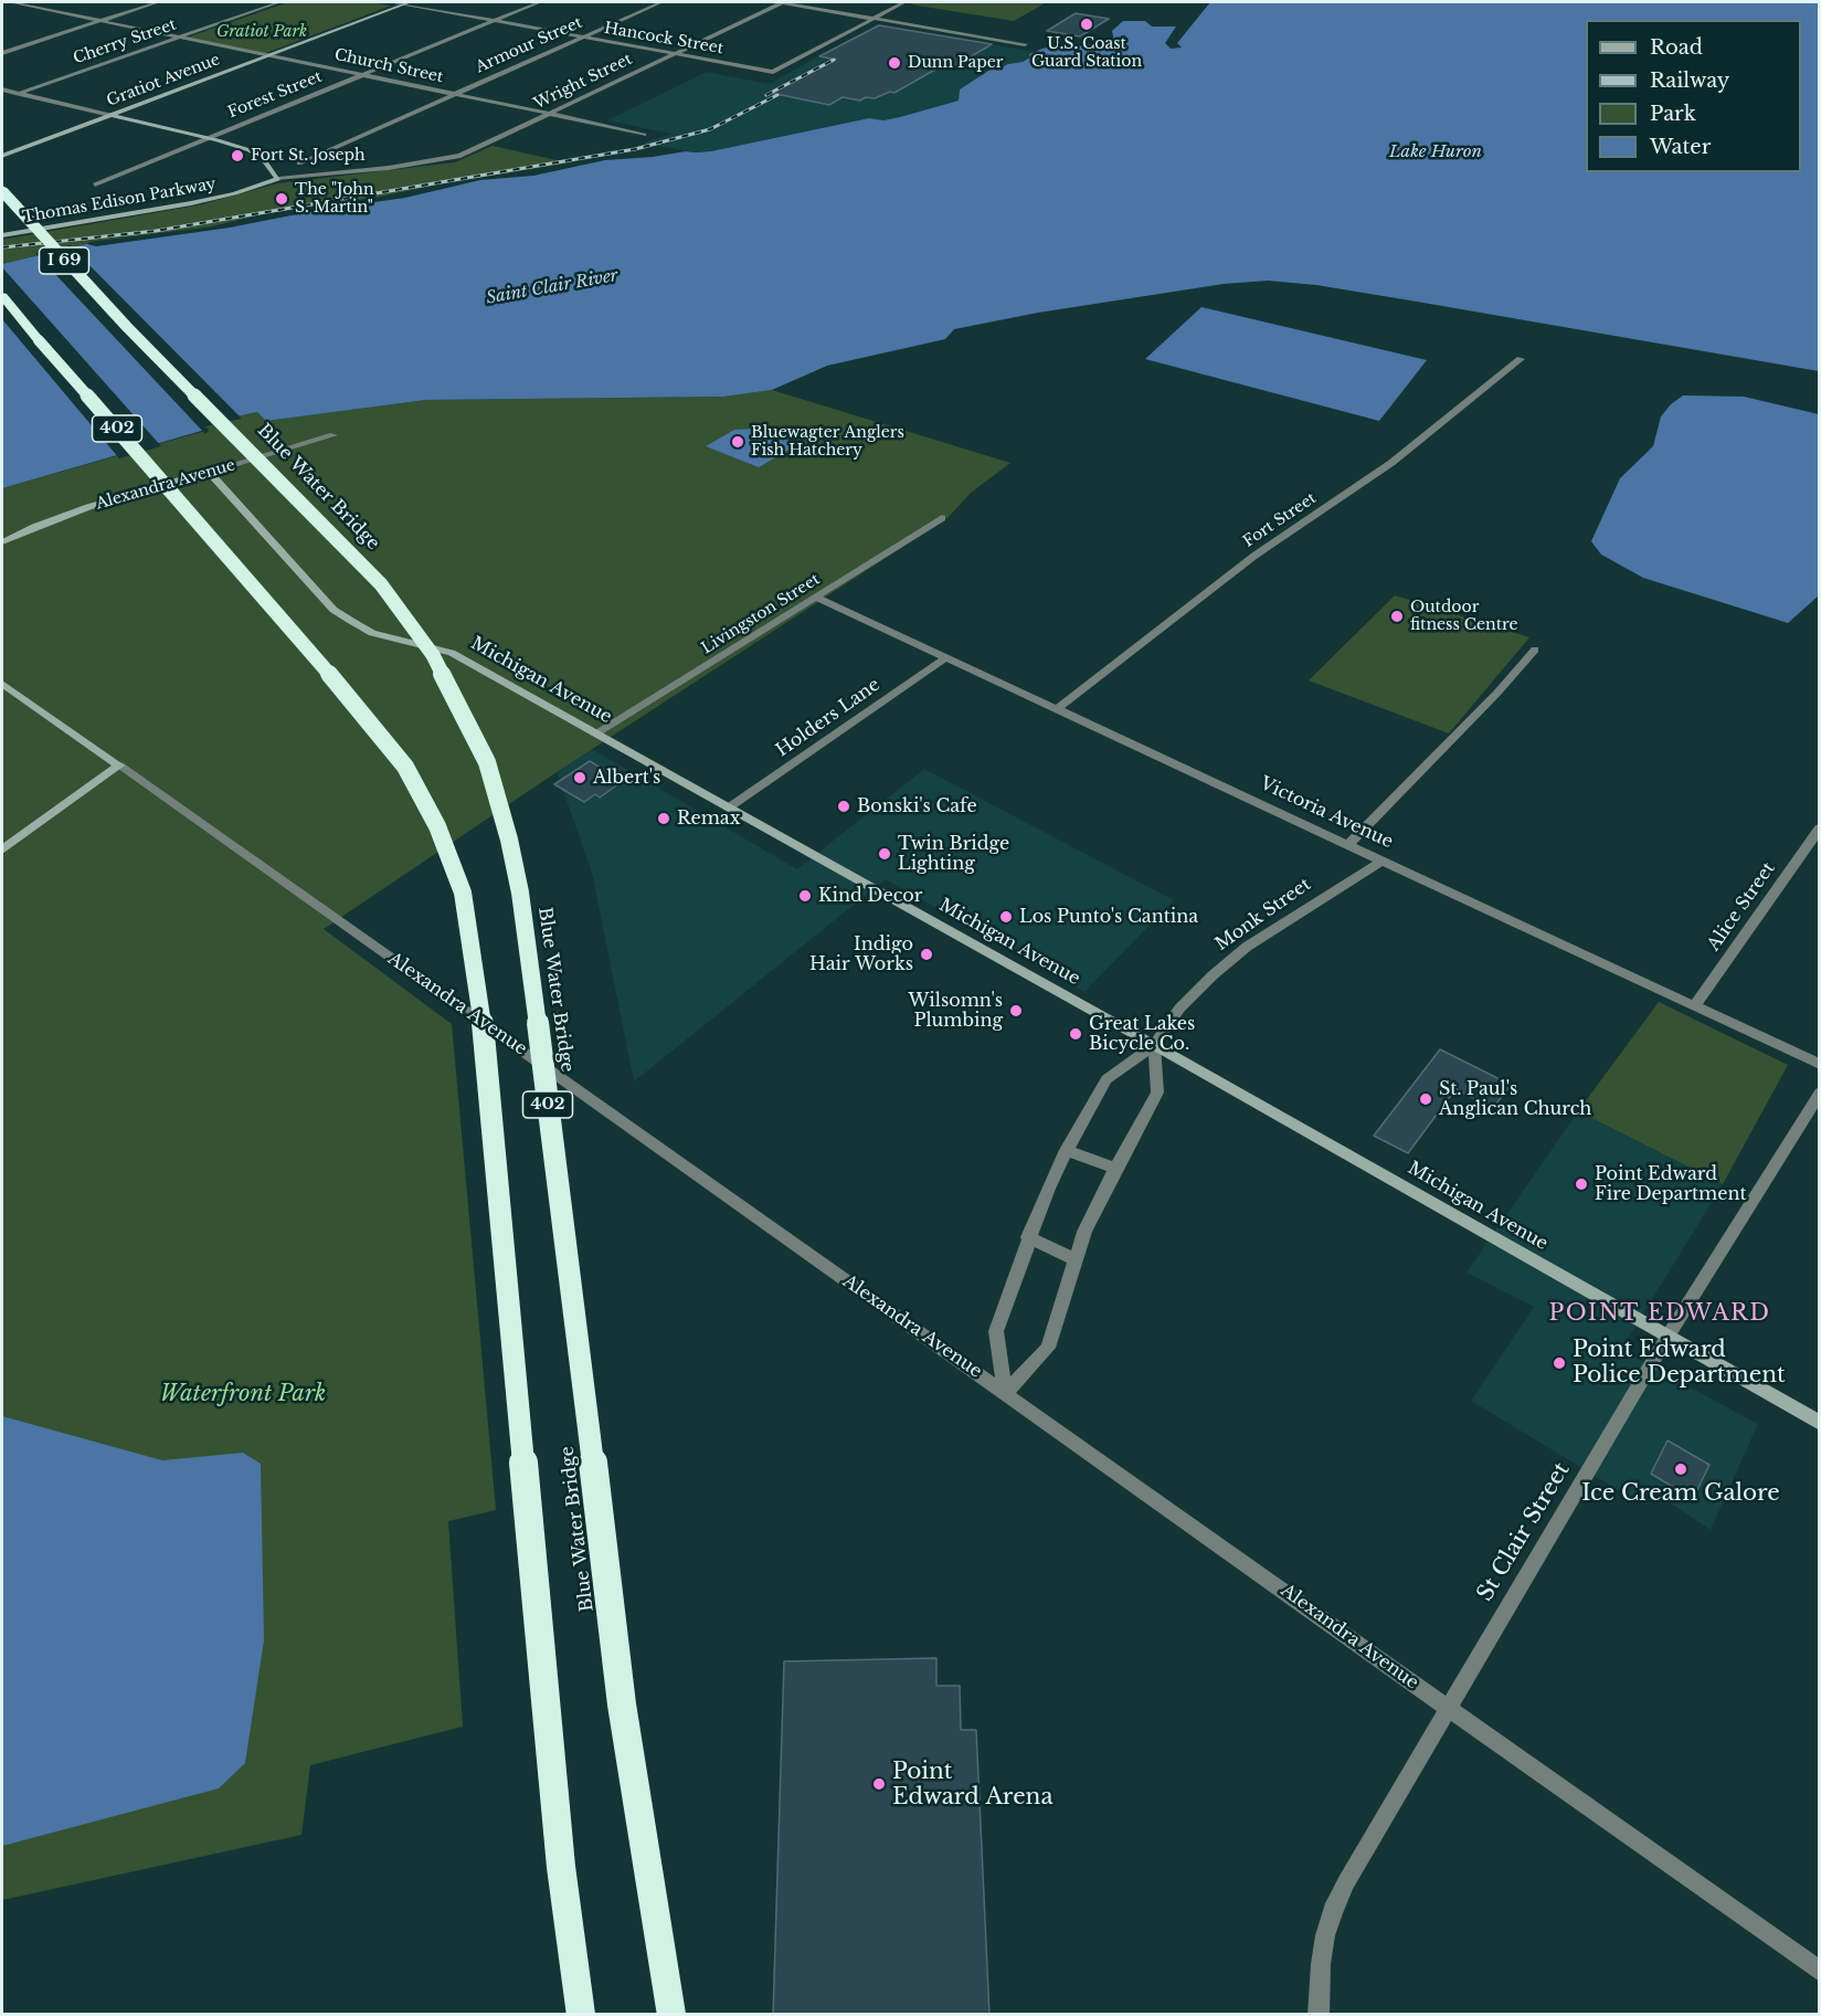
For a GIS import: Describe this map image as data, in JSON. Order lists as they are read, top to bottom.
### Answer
{
  "streets": {
    "highway": ["I 69", "402", "Blue Water Bridge"],
    "street": [
      "Hancock Street",
      "Cherry Street",
      "Armour Street",
      "Church Street",
      "Gratiot Avenue",
      "Wright Street",
      "Forest Street",
      "Thomas Edison Parkway",
      "Alexandra Avenue",
      "Fort Street",
      "Livingston Street",
      "Michigan Avenue",
      "Holders Lane",
      "Victoria Avenue",
      "Alice Street",
      "Monk Street",
      "St Clair Street"
    ]
  },
  "crossings": [
    ["Hancock Street", "Armour Street"],
    ["Hancock Street", "Gratiot Avenue"],
    ["Hancock Street", "Wright Street"],
    ["Hancock Street", "Forest Street"],
    ["Cherry Street", "Church Street"],
    ["Armour Street", "Church Street"],
    ["Church Street", "Gratiot Avenue"],
    ["Church Street", "Wright Street"],
    ["Church Street", "Forest Street"],
    ["Wright Street", "Thomas Edison Parkway"],
    ["Alexandra Avenue", "Michigan Avenue"],
    ["Alexandra Avenue", "Monk Street"],
    ["Alexandra Avenue", "St Clair Street"],
    ["Fort Street", "Victoria Avenue"],
    ["Livingston Street", "Michigan Avenue"],
    ["Livingston Street", "Victoria Avenue"],
    ["Michigan Avenue", "Holders Lane"],
    ["Michigan Avenue", "Monk Street"],
    ["Michigan Avenue", "St Clair Street"],
    ["Holders Lane", "Victoria Avenue"],
    ["Victoria Avenue", "Alice Street"],
    ["Victoria Avenue", "Monk Street"]
  ],
  "districts": ["POINT EDWARD"],
  "water": ["Lake Huron", "Saint Clair River"],
  "parks": ["Gratiot Park", "Waterfront Park"],
  "places": [
    "U.S. Coast Guard Station",
    "Dunn Paper",
    "Fort St. Joseph",
    "The \"John S. Martin\"",
    "Bluewagter Anglers Fish Hatchery",
    "Outdoor fitness Centre",
    "Albert's",
    "Bonski's Cafe",
    "Remax",
    "Twin Bridge Lighting",
    "Kind Decor",
    "Los Punto's Cantina",
    "Indigo Hair Works",
    "Wilsomn's Plumbing",
    "Great Lakes Bicycle Co.",
    "St. Paul's Anglican Church",
    "Point Edward Fire Department",
    "Point Edward Police Department",
    "Ice Cream Galore",
    "Point Edward Arena"
  ],
  "legend": [
    "Road",
    "Railway",
    "Park",
    "Water"
  ]
}
